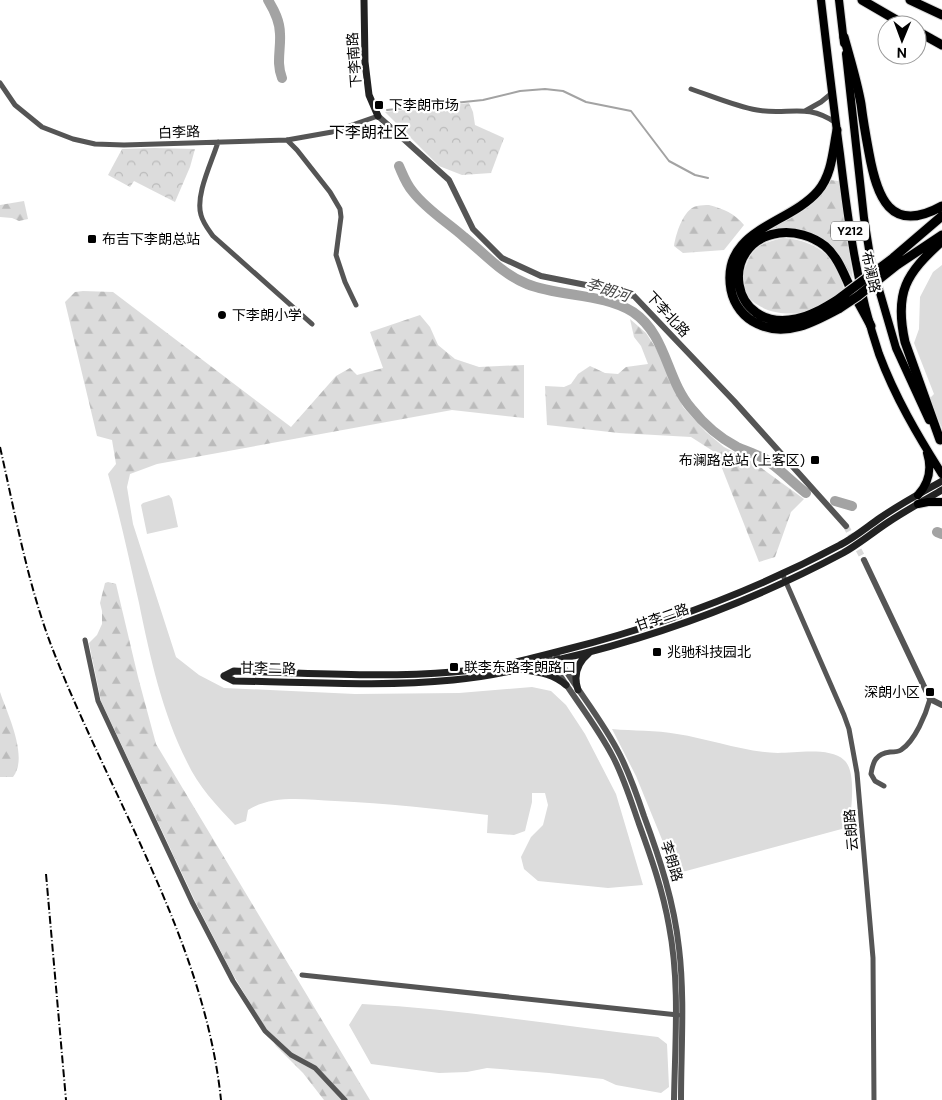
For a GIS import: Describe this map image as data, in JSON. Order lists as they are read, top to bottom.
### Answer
{
  "streets": {
    "main road": [
      "下李南路",
      "Y212",
      "布澜路",
      "甘李二路"
    ],
    "street": [
      "白李路",
      "下李北路",
      "云朗路",
      "李朗路"
    ]
  },
  "crossings": [
    ["下李南路", "白李路"],
    ["下李南路", "下李北路"],
    ["白李路", "下李北路"],
    ["甘李二路", "云朗路"],
    ["甘李二路", "李朗路"]
  ],
  "districts": ["下李朗社区"],
  "water": ["李朗河"],
  "places": {
    "transit": [
      "下李朗市场",
      "布吉下李朗总站",
      "布澜路总站 (上客区)",
      "兆驰科技园北",
      "联李东路李朗路口",
      "深朗小区"
    ],
    "other": ["下李朗小学"]
  },
  "north": "bottom"
}
